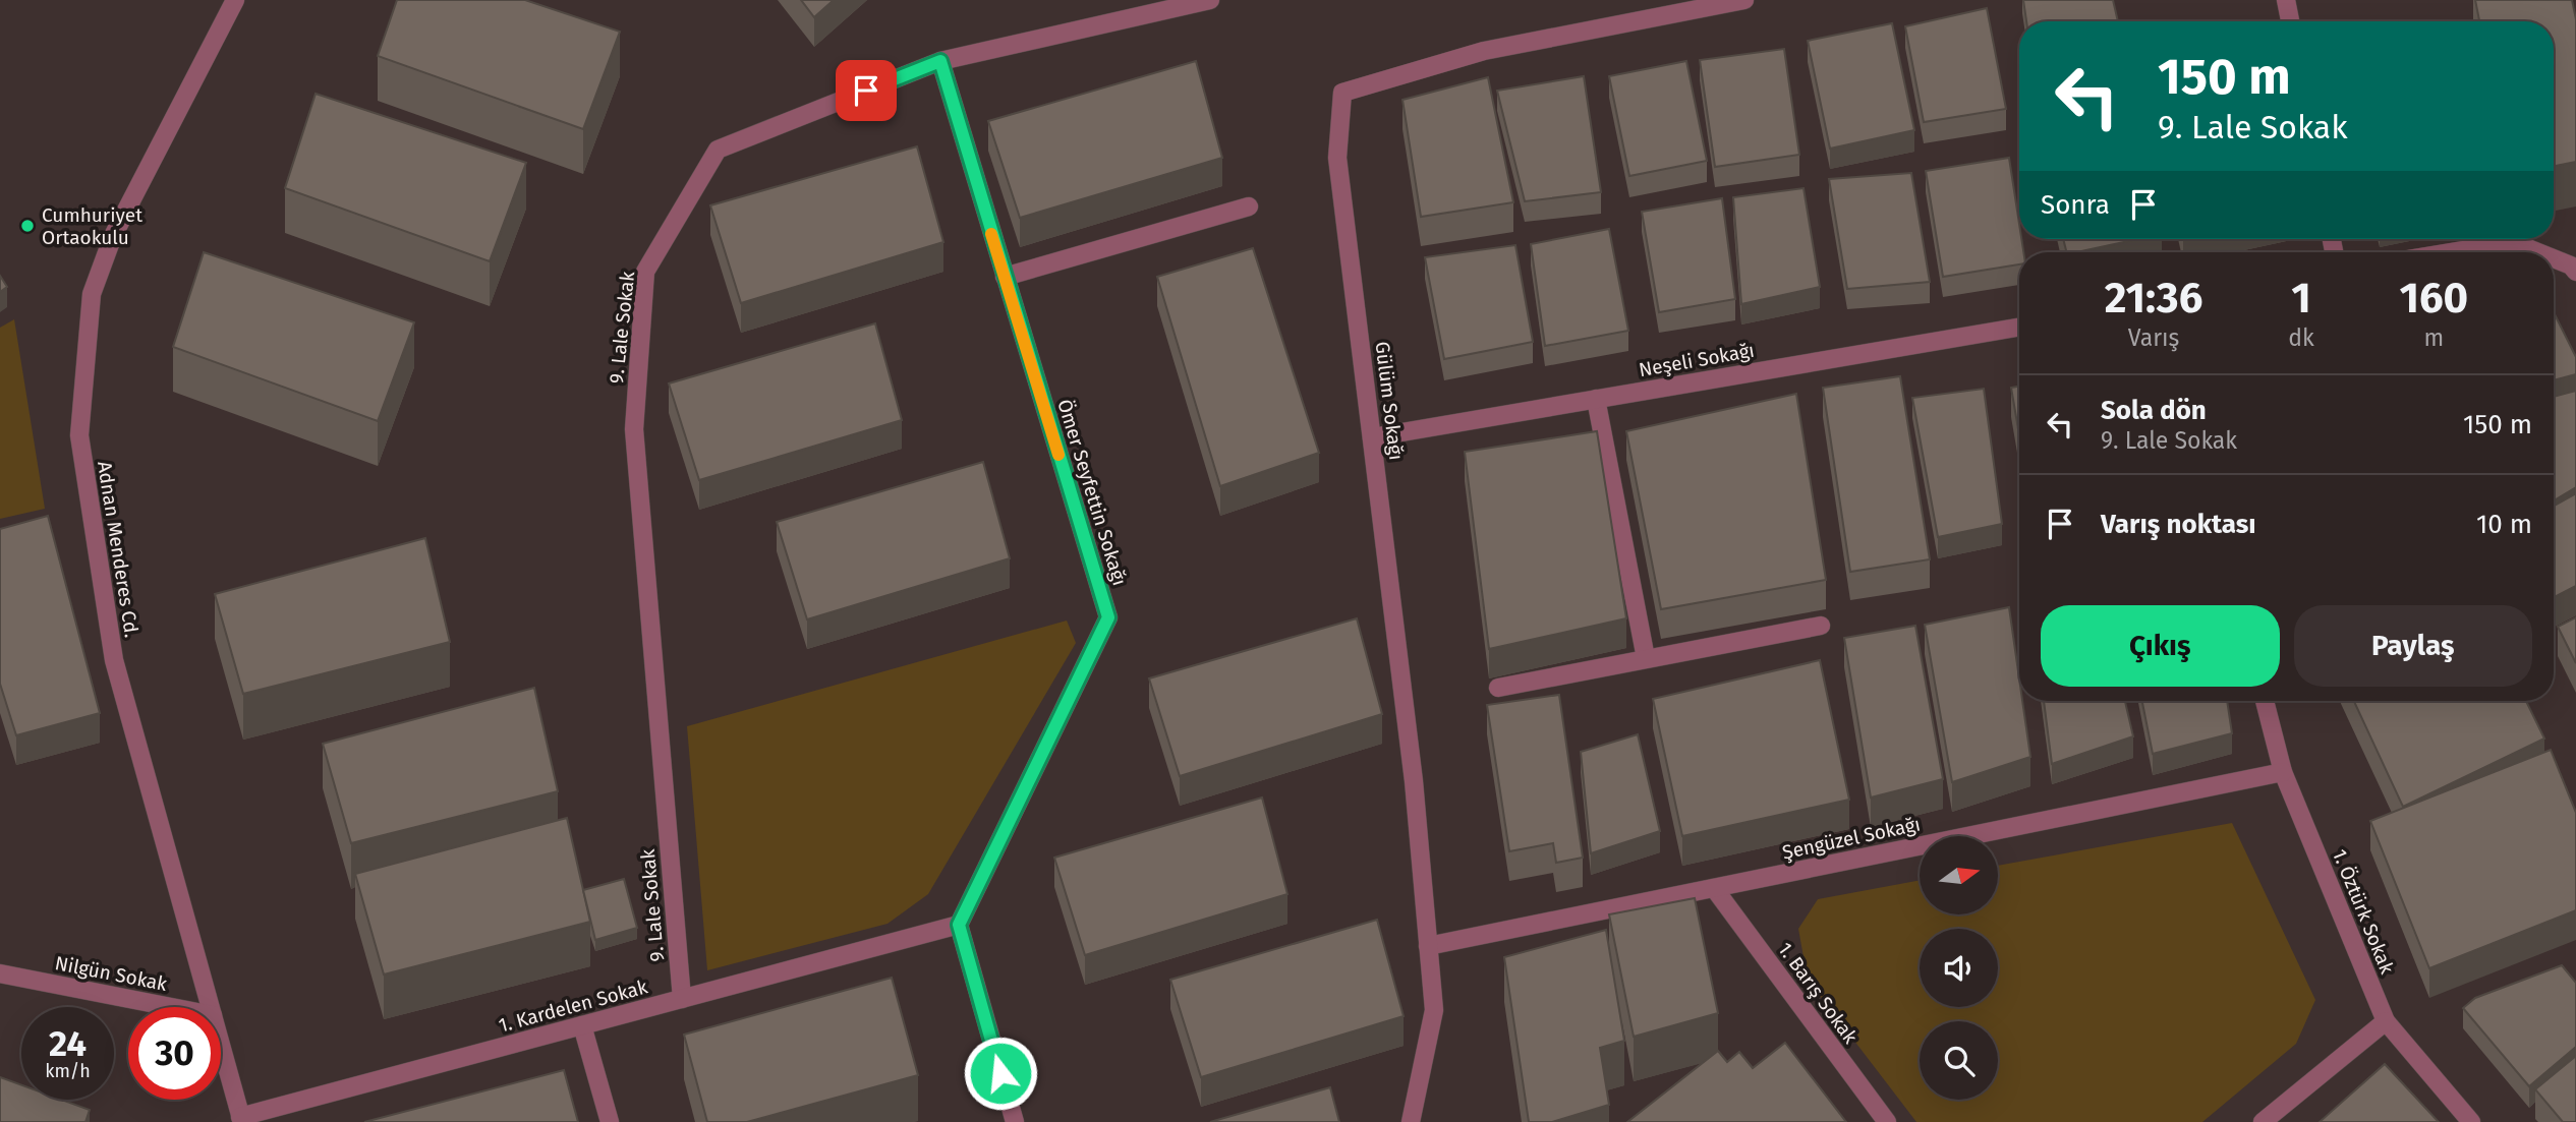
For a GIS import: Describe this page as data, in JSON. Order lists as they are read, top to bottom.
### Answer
{
  "streets": {
    "street": [
      "9. Lale Sokak",
      "Neşeli Sokağı",
      "Gülüm Sokağı",
      "Ömer Seyfettin Sokağı",
      "Adnan Menderes Cd.",
      "Şengüzel Sokağı",
      "1. Öztürk Sokak",
      "Nilgün Sokak",
      "1. Barış Sokak",
      "1. Kardelen Sokak"
    ]
  },
  "crossings": [
    ["9. Lale Sokak", "Ömer Seyfettin Sokağı"],
    ["9. Lale Sokak", "1. Kardelen Sokak"],
    ["Neşeli Sokağı", "Gülüm Sokağı"],
    ["Gülüm Sokağı", "Şengüzel Sokağı"],
    ["Ömer Seyfettin Sokağı", "1. Kardelen Sokak"],
    ["Adnan Menderes Cd.", "1. Kardelen Sokak"],
    ["Şengüzel Sokağı", "1. Öztürk Sokak"],
    ["Şengüzel Sokağı", "1. Barış Sokak"]
  ],
  "places": ["Cumhuriyet Ortaokulu"],
  "north": "right",
  "page": {
    "turn": ["150 m", "9. Lale Sokak"],
    "then": "Sonra",
    "eta": [
      "21:36",
      "Varış",
      "1",
      "dk",
      "160",
      "m"
    ],
    "list": [
      {
        "name": "Sola dön",
        "note": "9. Lale Sokak",
        "value": "150 m"
      },
      {
        "name": "Varış noktası",
        "value": "10 m"
      }
    ],
    "buttons": ["Çıkış", "Paylaş"],
    "speed": "24 km/h",
    "limit": "30"
  }
}
